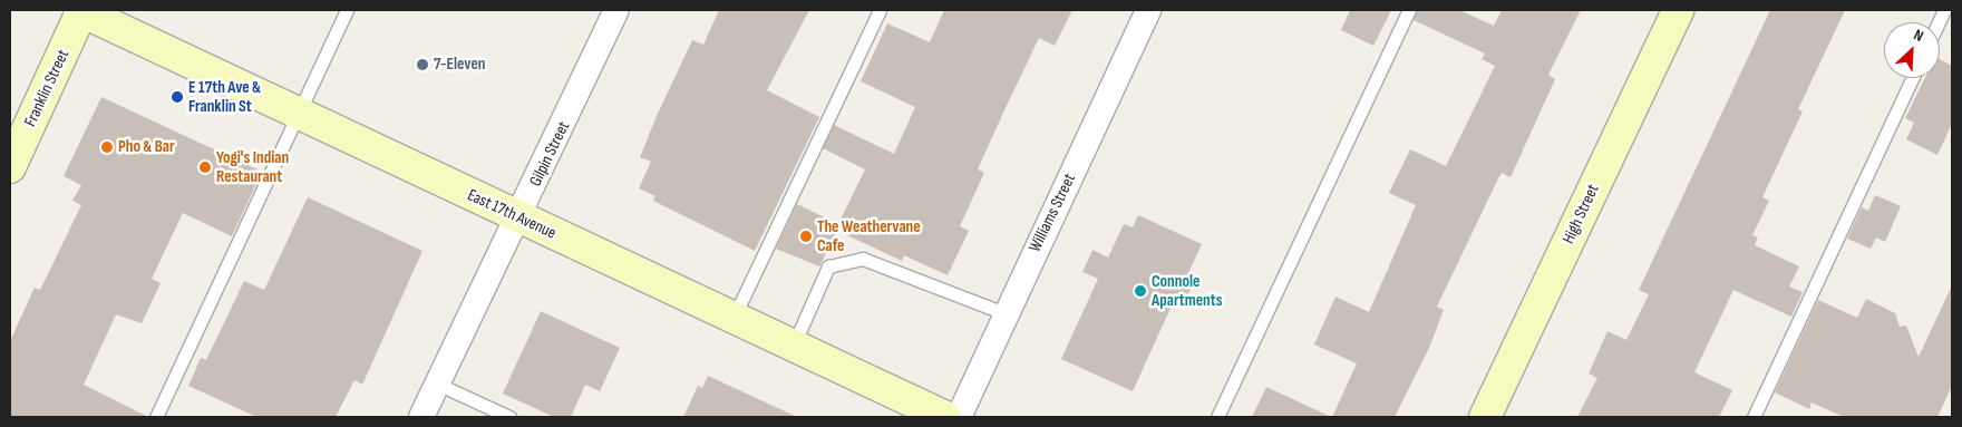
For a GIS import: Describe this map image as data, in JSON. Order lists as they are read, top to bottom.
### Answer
{
  "streets": {
    "main road": ["Franklin Street", "East 17th Avenue", "High Street"],
    "street": ["Gilpin Street", "Williams Street"]
  },
  "crossings": [
    ["Franklin Street", "East 17th Avenue"],
    ["Gilpin Street", "East 17th Avenue"]
  ],
  "places": [
    "7-Eleven",
    "E 17th Ave & Franklin St",
    "Pho & Bar",
    "Yogi's Indian Restaurant",
    "The Weathervane Cafe",
    "Connole Apartments"
  ],
  "north": "top right"
}
